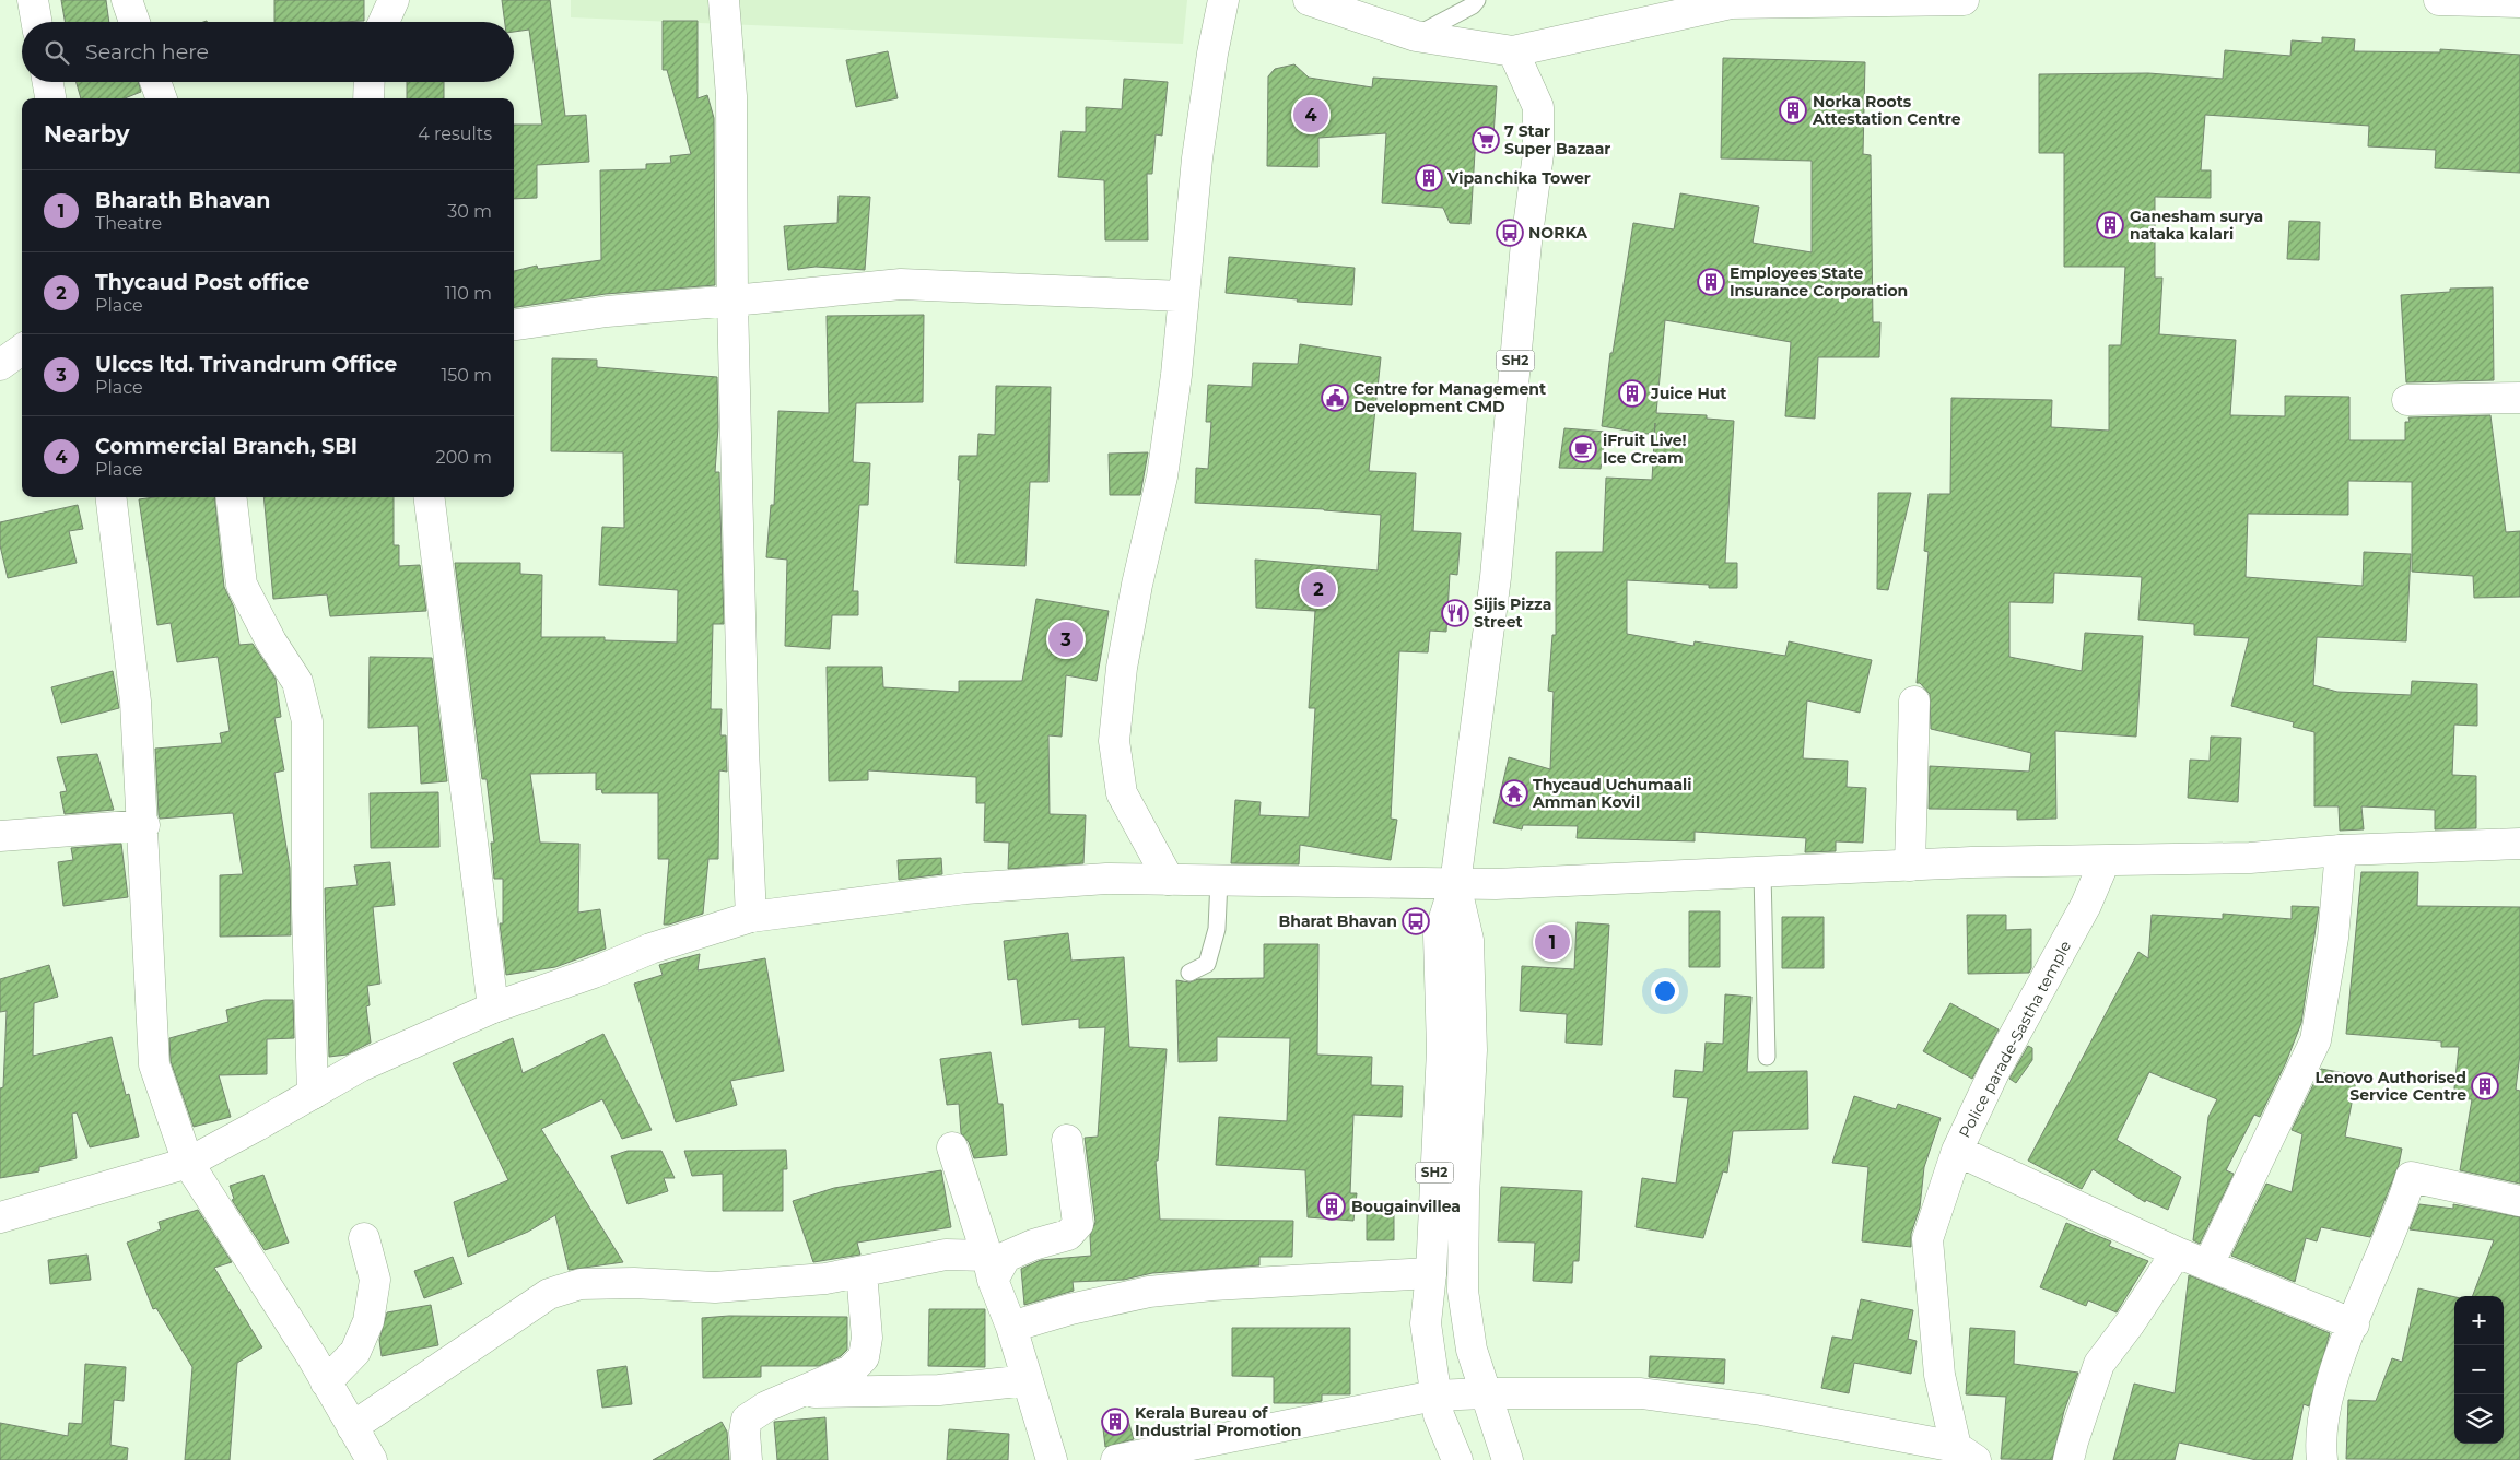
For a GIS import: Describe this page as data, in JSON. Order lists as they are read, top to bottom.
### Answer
{
  "streets": {
    "street": ["SH2", "Police parade-Sastha temple"]
  },
  "places": {
    "building": [
      "Norka Roots Attestation Centre",
      "Vipanchika Tower",
      "Ganesham surya nataka kalari",
      "Employees State Insurance Corporation",
      "Juice Hut",
      "Lenovo Authorised Service Centre",
      "Bougainvillea",
      "Kerala Bureau of Industrial Promotion"
    ],
    "supermarket": ["7 Star Super Bazaar"],
    "bus stop": ["NORKA", "Bharat Bhavan"],
    "public building": ["Centre for Management Development CMD"],
    "cafe": ["iFruit Live! Ice Cream"],
    "restaurant": ["Sijis Pizza Street"],
    "temple": ["Thycaud Uchumaali Amman Kovil"]
  },
  "page": {
    "search": "Search here",
    "pins": [
      "4",
      "2",
      "3",
      "1"
    ],
    "heading": ["Nearby", "4 results"],
    "list": [
      {
        "mark": "1",
        "name": "Bharath Bhavan",
        "note": "Theatre",
        "value": "30 m"
      },
      {
        "mark": "2",
        "name": "Thycaud Post office",
        "note": "Place",
        "value": "110 m"
      },
      {
        "mark": "3",
        "name": "Ulccs ltd. Trivandrum Office",
        "note": "Place",
        "value": "150 m"
      },
      {
        "mark": "4",
        "name": "Commercial Branch, SBI",
        "note": "Place",
        "value": "200 m"
      }
    ],
    "map_buttons": ["+", "−"]
  }
}
